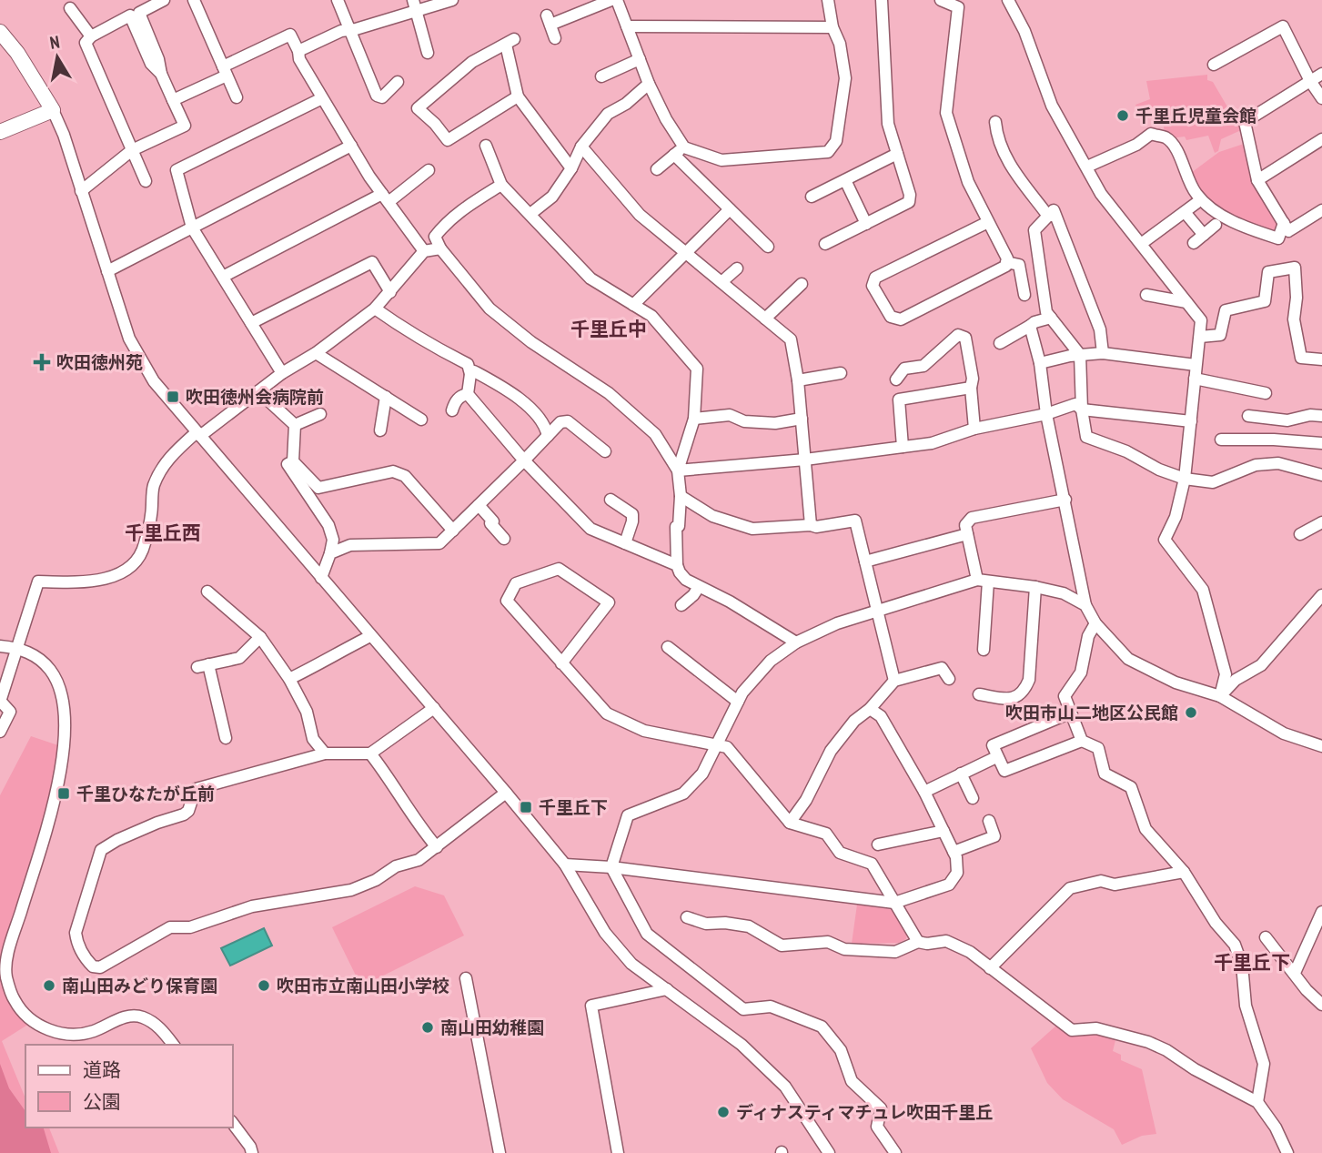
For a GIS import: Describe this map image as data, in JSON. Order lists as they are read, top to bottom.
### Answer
{
  "districts": ["千里丘中", "千里丘西", "千里丘下"],
  "places": {
    "other": [
      "千里丘児童会館",
      "吹田市山二地区公民館",
      "南山田みどり保育園",
      "吹田市立南山田小学校",
      "南山田幼稚園",
      "ディナスティマチュレ吹田千里丘"
    ],
    "health": ["吹田徳州苑"],
    "transit": ["吹田徳州会病院前", "千里ひなたが丘前", "千里丘下"]
  },
  "legend": ["道路", "公園"],
  "north": "top"
}
